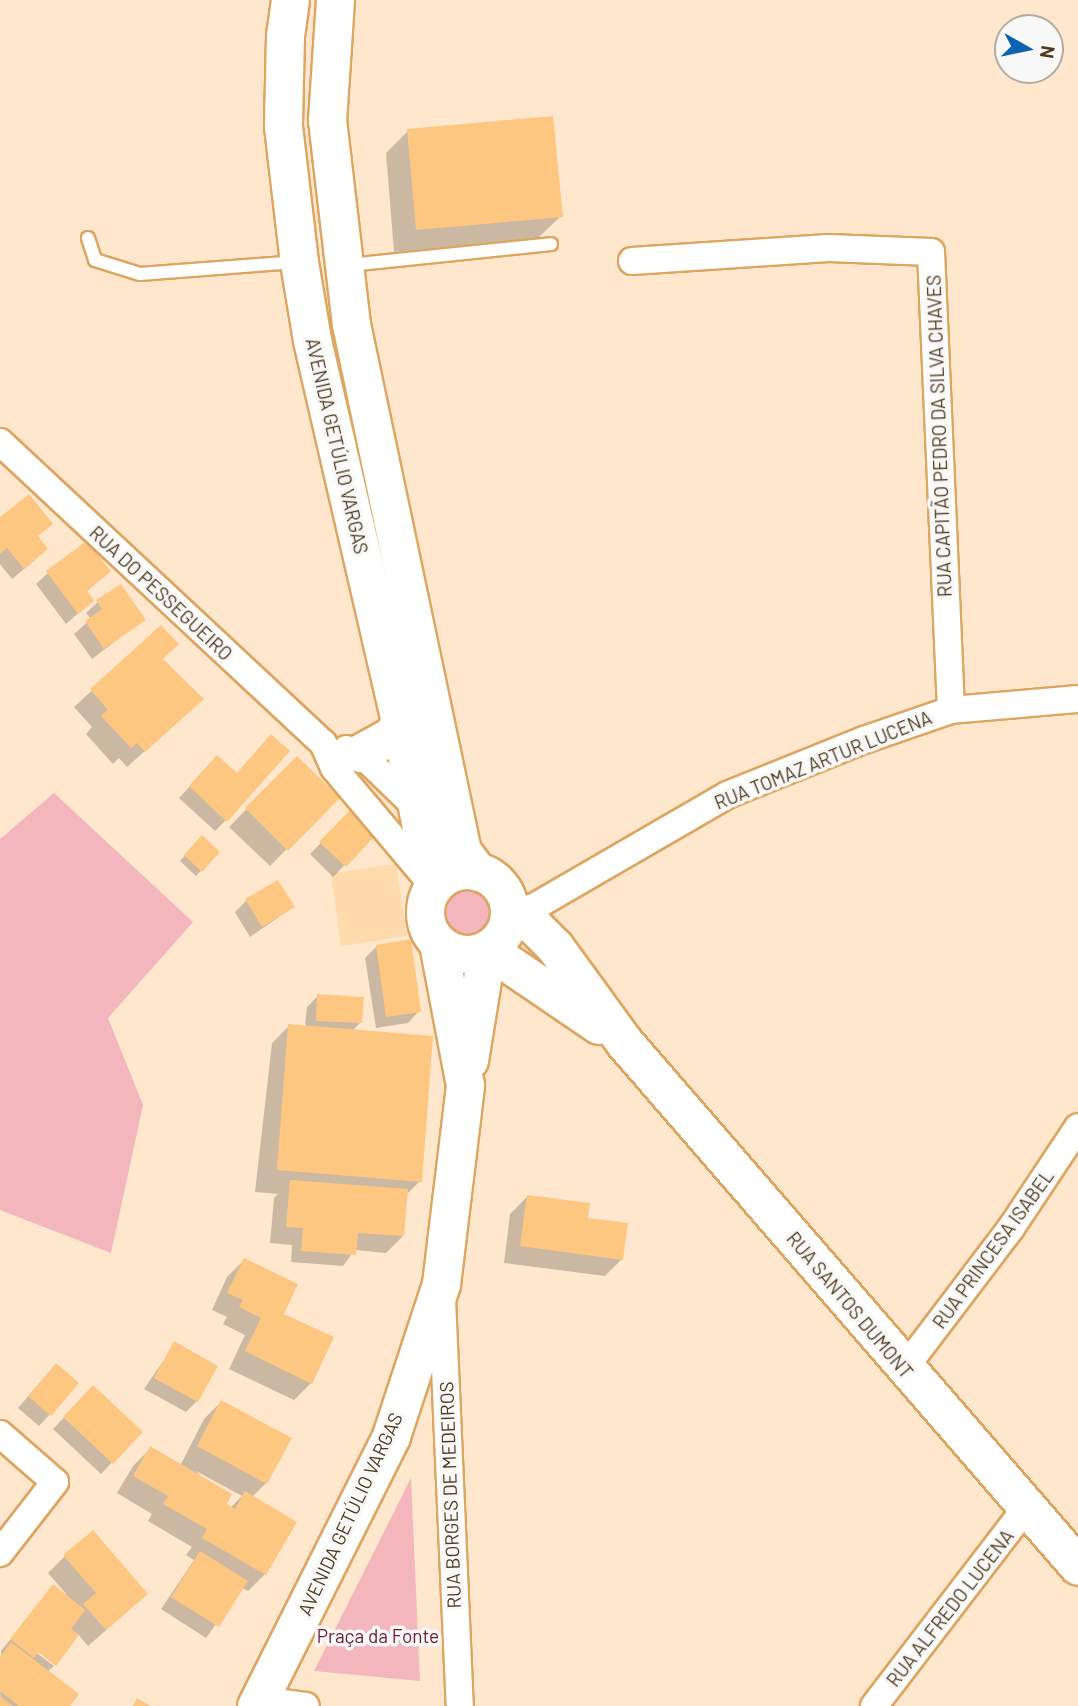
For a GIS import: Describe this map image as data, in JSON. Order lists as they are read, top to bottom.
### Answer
{
  "streets": {
    "main road": ["AVENIDA GETÚLIO VARGAS", "RUA SANTOS DUMONT"],
    "street": [
      "RUA CAPITÃO PEDRO DA SILVA CHAVES",
      "RUA DO PESSEGUEIRO",
      "RUA TOMAZ ARTUR LUCENA",
      "RUA PRINCESA ISABEL",
      "RUA BORGES DE MEDEIROS",
      "RUA ALFREDO LUCENA"
    ]
  },
  "crossings": [
    ["RUA CAPITÃO PEDRO DA SILVA CHAVES", "RUA TOMAZ ARTUR LUCENA"],
    ["AVENIDA GETÚLIO VARGAS", "RUA DO PESSEGUEIRO"],
    ["AVENIDA GETÚLIO VARGAS", "RUA TOMAZ ARTUR LUCENA"],
    ["AVENIDA GETÚLIO VARGAS", "RUA SANTOS DUMONT"],
    ["AVENIDA GETÚLIO VARGAS", "RUA BORGES DE MEDEIROS"],
    ["RUA DO PESSEGUEIRO", "RUA TOMAZ ARTUR LUCENA"],
    ["RUA DO PESSEGUEIRO", "RUA SANTOS DUMONT"],
    ["RUA TOMAZ ARTUR LUCENA", "RUA SANTOS DUMONT"],
    ["RUA PRINCESA ISABEL", "RUA SANTOS DUMONT"],
    ["RUA SANTOS DUMONT", "RUA ALFREDO LUCENA"]
  ],
  "parks": ["Praça da Fonte"],
  "north": "right"
}
